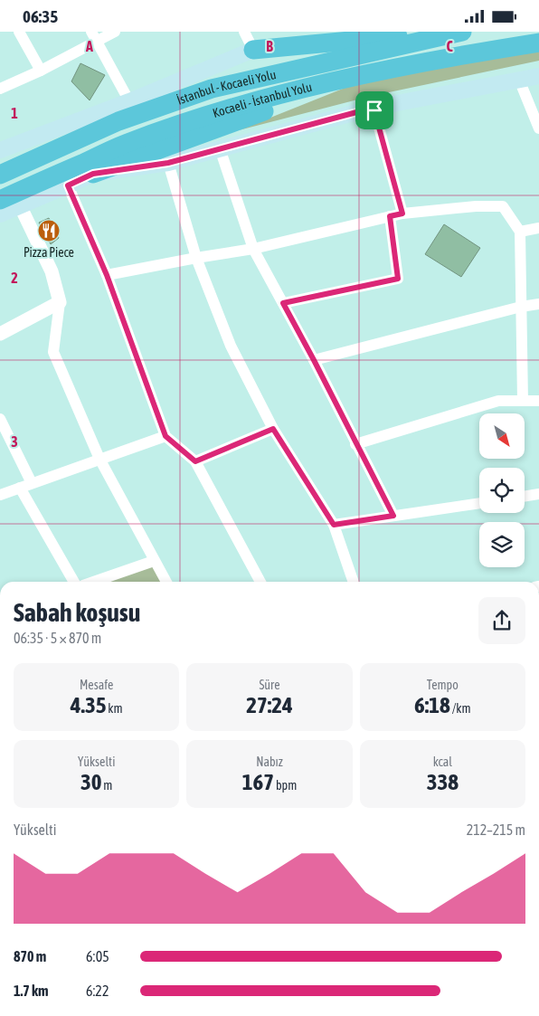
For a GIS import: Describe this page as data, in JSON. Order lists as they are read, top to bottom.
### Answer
{
  "streets": {
    "highway": ["İstanbul - Kocaeli Yolu", "Kocaeli - İstanbul Yolu"]
  },
  "places": {
    "restaurant": ["Pizza Piece"]
  },
  "north": "bottom right",
  "page": {
    "status": "06:35",
    "heading": ["Sabah koşusu", "06:35 · 5 × 870 m"],
    "stats": [
      ["Mesafe", "4.35 km"],
      ["Süre", "27:24"],
      ["Tempo", "6:18 /km"],
      ["Yükselti", "30 m"],
      ["Nabız", "167 bpm"],
      ["kcal", "338"]
    ],
    "chart": ["Yükselti", "212–215 m"],
    "list": [
      {
        "name": "870 m",
        "note": "6:05"
      },
      {
        "name": "1.7 km",
        "note": "6:22"
      }
    ]
  },
  "grid": {
    "columns": ["A", "B", "C"],
    "rows": ["1", "2", "3"]
  }
}
